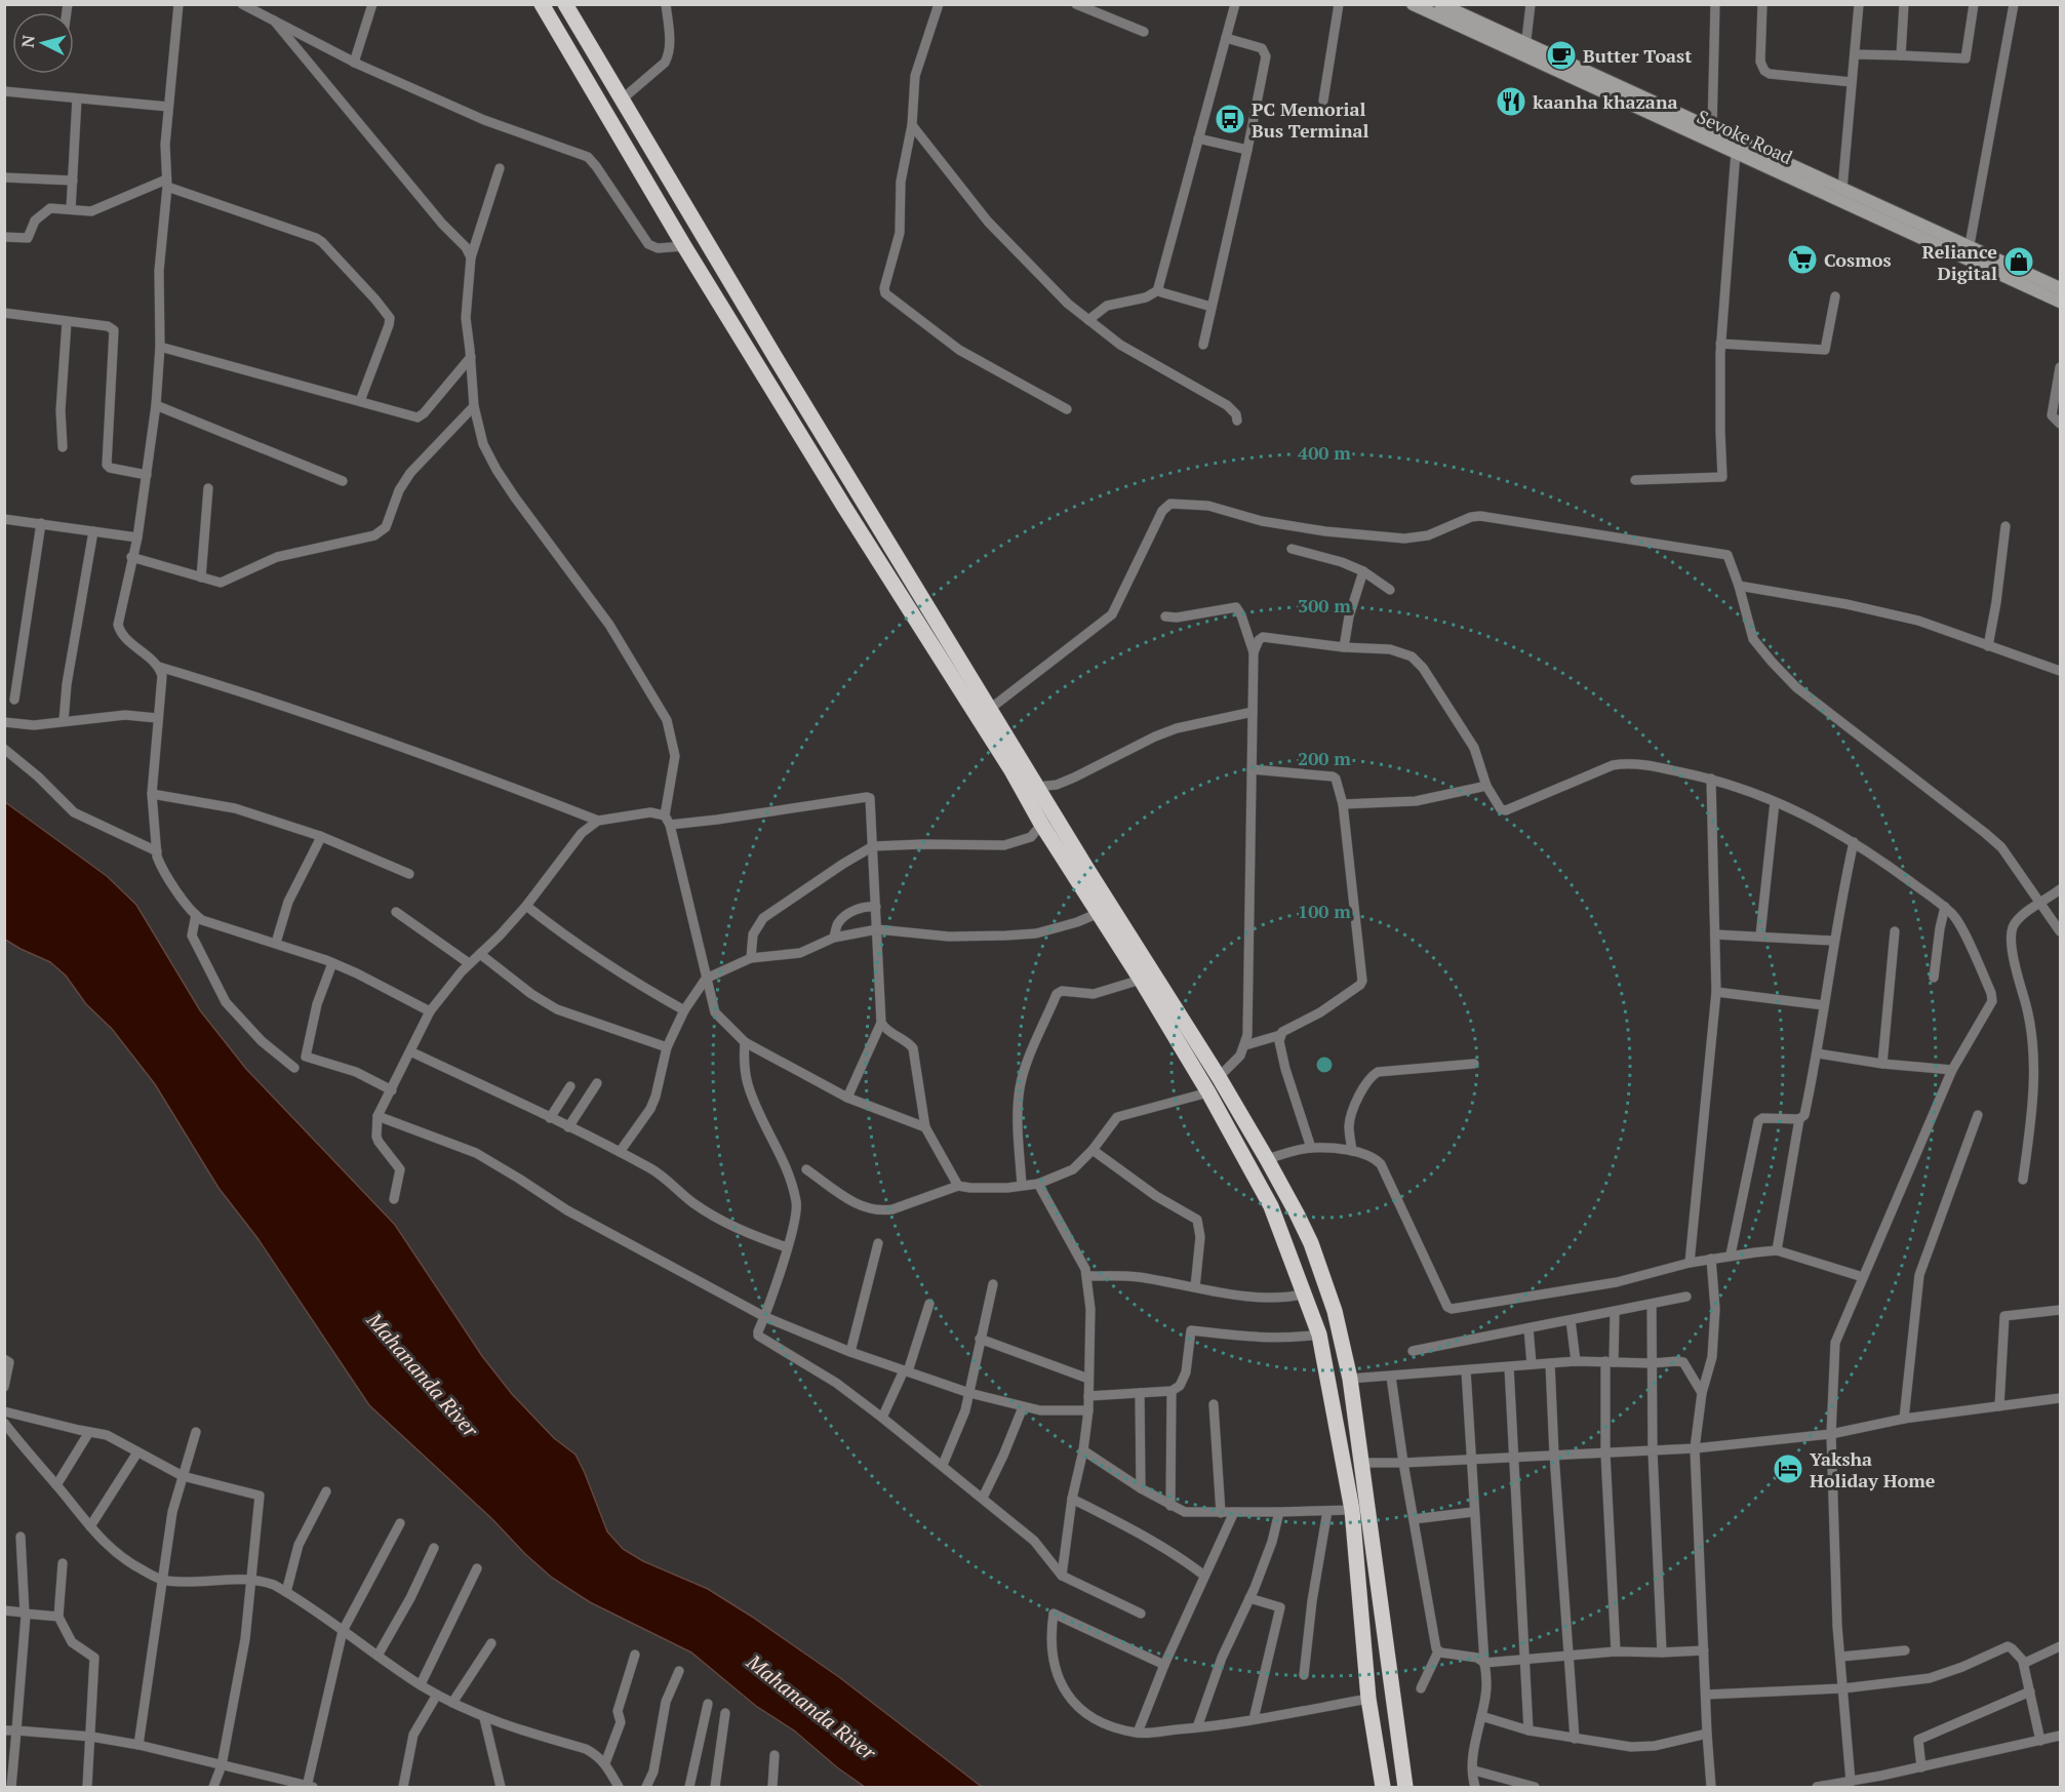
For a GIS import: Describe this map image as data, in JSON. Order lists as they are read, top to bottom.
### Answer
{
  "streets": {
    "main road": ["Sevoke Road"]
  },
  "water": ["Mahananda River"],
  "places": {
    "cafe": ["Butter Toast"],
    "restaurant": ["kaanha khazana"],
    "bus stop": ["PC Memorial Bus Terminal"],
    "supermarket": ["Cosmos"],
    "shop": ["Reliance Digital"],
    "hotel": ["Yaksha Holiday Home"]
  },
  "north": "left",
  "rings": [
    "400 m",
    "300 m",
    "200 m",
    "100 m"
  ]
}
